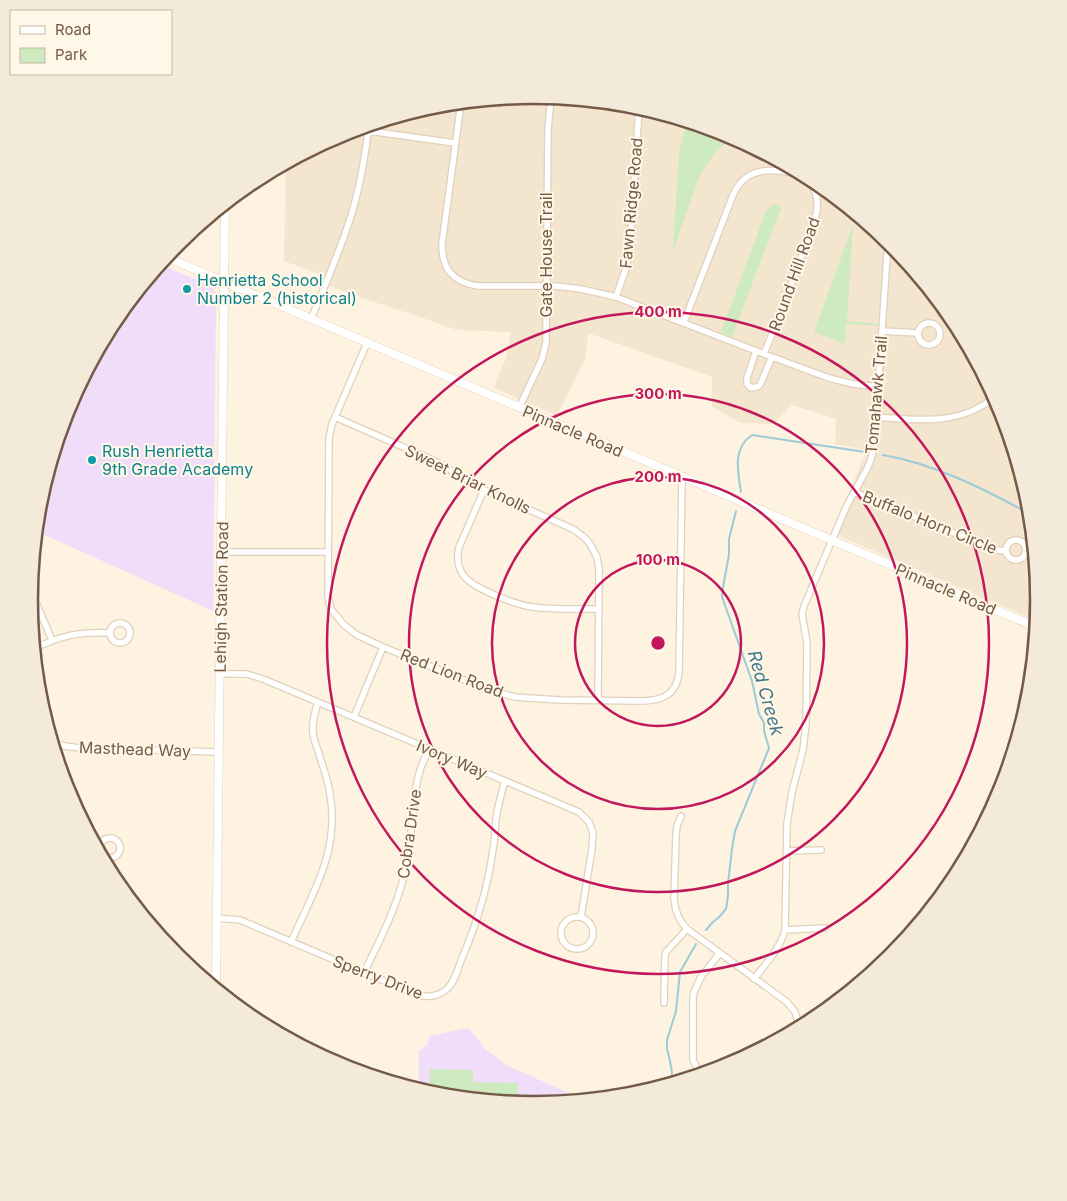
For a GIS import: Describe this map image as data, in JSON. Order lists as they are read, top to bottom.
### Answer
{
  "streets": {
    "street": [
      "Fawn Ridge Road",
      "Gate House Trail",
      "Round Hill Road",
      "Tomahawk Trail",
      "Pinnacle Road",
      "Sweet Briar Knolls",
      "Buffalo Horn Circle",
      "Lehigh Station Road",
      "Red Lion Road",
      "Masthead Way",
      "Ivory Way",
      "Cobra Drive",
      "Sperry Drive"
    ]
  },
  "crossings": [
    ["Gate House Trail", "Pinnacle Road"],
    ["Tomahawk Trail", "Pinnacle Road"],
    ["Tomahawk Trail", "Buffalo Horn Circle"],
    ["Pinnacle Road", "Lehigh Station Road"],
    ["Pinnacle Road", "Red Lion Road"],
    ["Sweet Briar Knolls", "Red Lion Road"],
    ["Lehigh Station Road", "Masthead Way"],
    ["Lehigh Station Road", "Ivory Way"],
    ["Lehigh Station Road", "Sperry Drive"],
    ["Ivory Way", "Cobra Drive"],
    ["Ivory Way", "Sperry Drive"],
    ["Cobra Drive", "Sperry Drive"]
  ],
  "water": ["Red Creek"],
  "places": ["Henrietta School Number 2 (historical)", "Rush Henrietta 9th Grade Academy"],
  "legend": ["Road", "Park"],
  "rings": [
    "400 m",
    "300 m",
    "200 m",
    "100 m"
  ]
}
